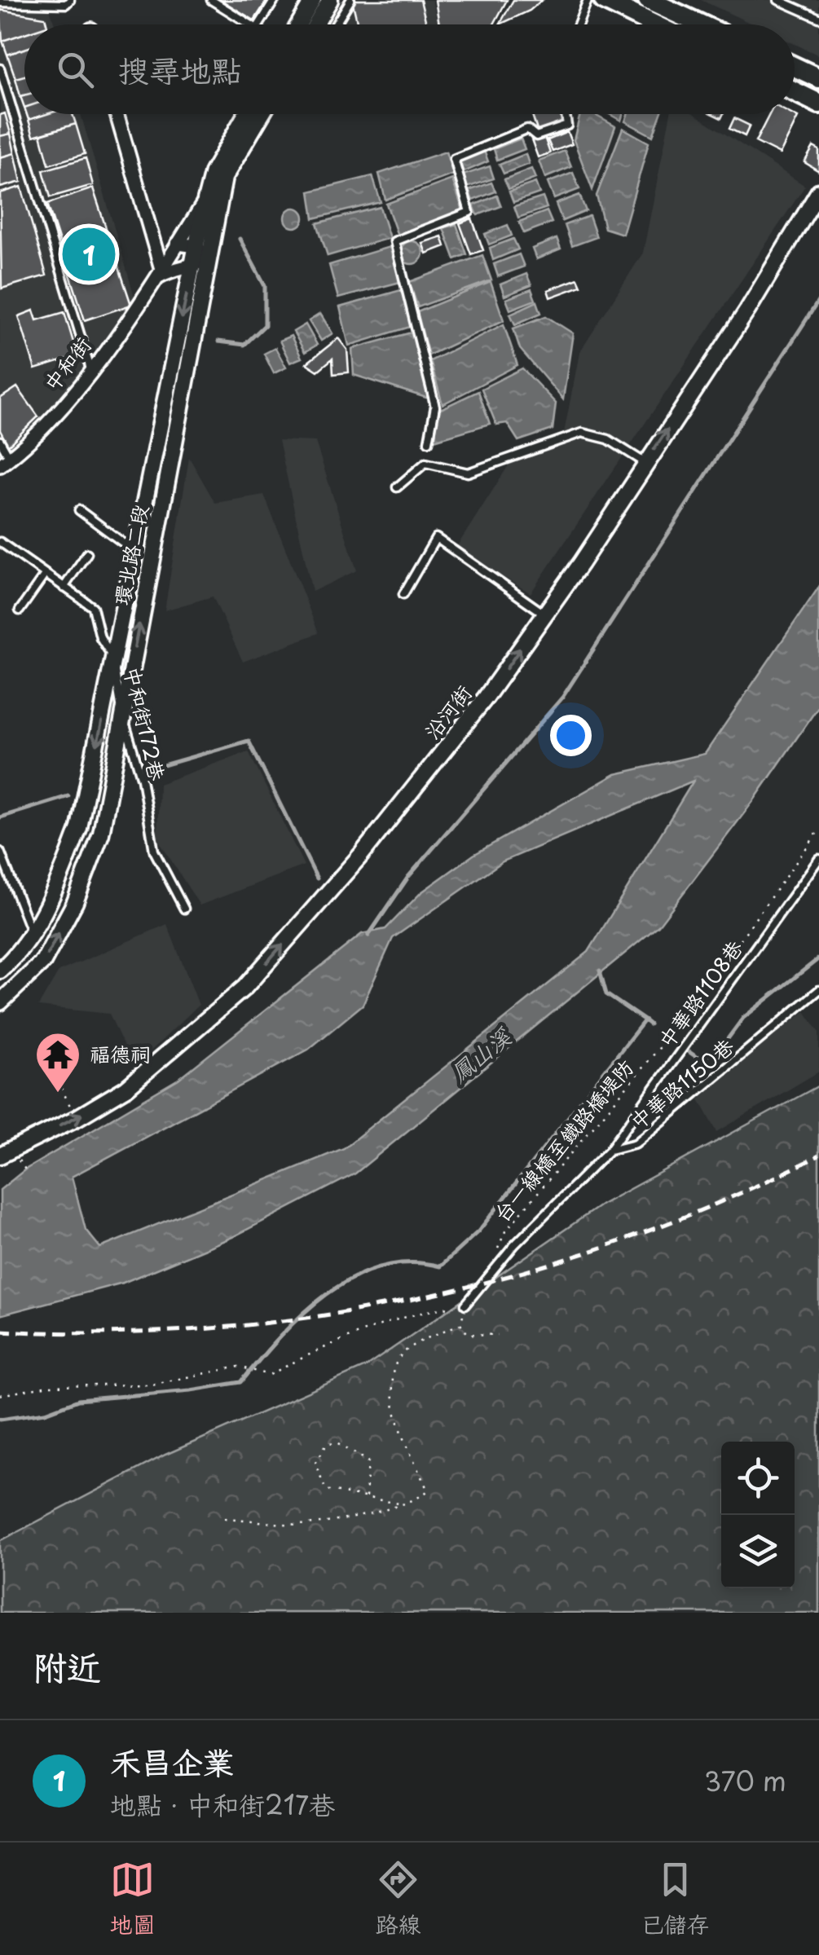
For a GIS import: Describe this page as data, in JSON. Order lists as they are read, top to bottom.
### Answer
{
  "streets": {
    "street": ["中和街", "環北路二段", "沿河街"],
    "lane": ["中和街172巷", "中華路1108巷", "中華路1150巷"],
    "path": ["台一線橋至鐵路橋堤防"]
  },
  "crossings": [
    ["中和街", "環北路二段"],
    ["環北路二段", "中和街172巷"],
    ["中華路1108巷", "中華路1150巷"]
  ],
  "one_way": ["沿河街"],
  "water": ["鳳山溪"],
  "places": {
    "temple": ["福德祠"]
  },
  "page": {
    "search": "搜尋地點",
    "pins": "1",
    "heading": "附近",
    "list": [
      {
        "mark": "1",
        "name": "禾昌企業",
        "note": "地點 · 中和街217巷",
        "value": "370 m"
      }
    ],
    "nav": ["地圖", "路線", "已儲存"]
  }
}
